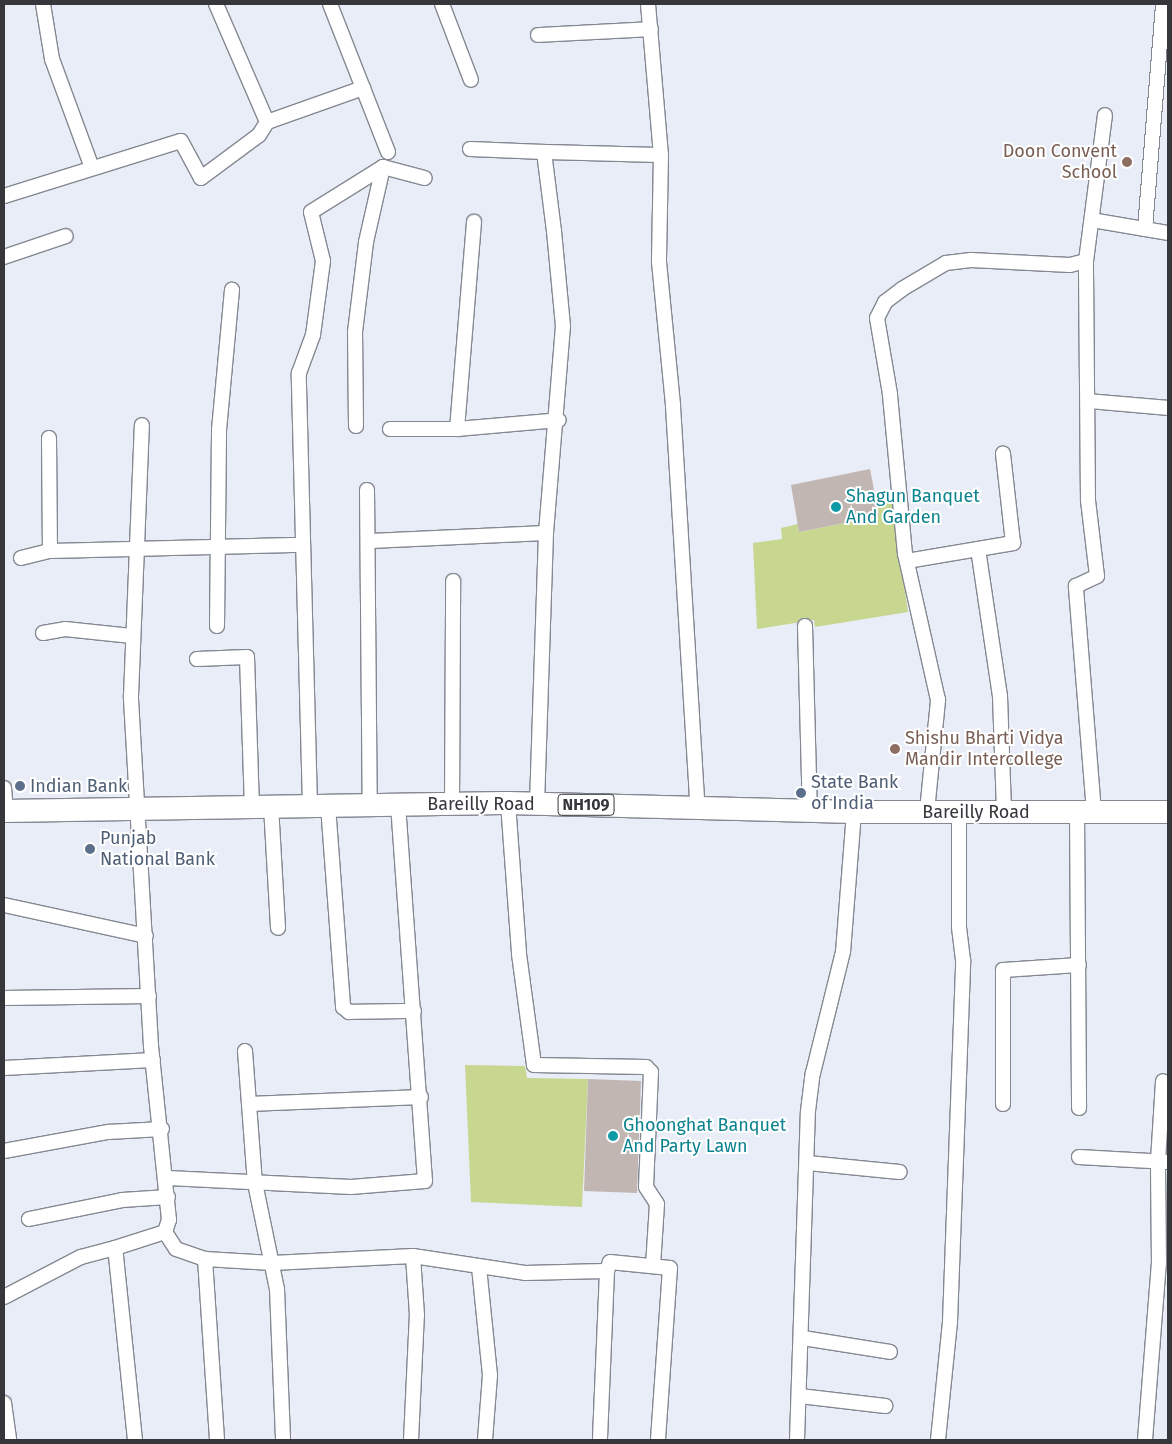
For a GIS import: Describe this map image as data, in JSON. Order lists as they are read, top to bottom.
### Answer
{
  "streets": {
    "highway": ["Bareilly Road", "NH109"]
  },
  "places": [
    "Doon Convent School",
    "Shagun Banquet And Garden",
    "Shishu Bharti Vidya Mandir Intercollege",
    "Indian Bank",
    "State Bank of India",
    "Punjab National Bank",
    "Ghoonghat Banquet And Party Lawn"
  ]
}
